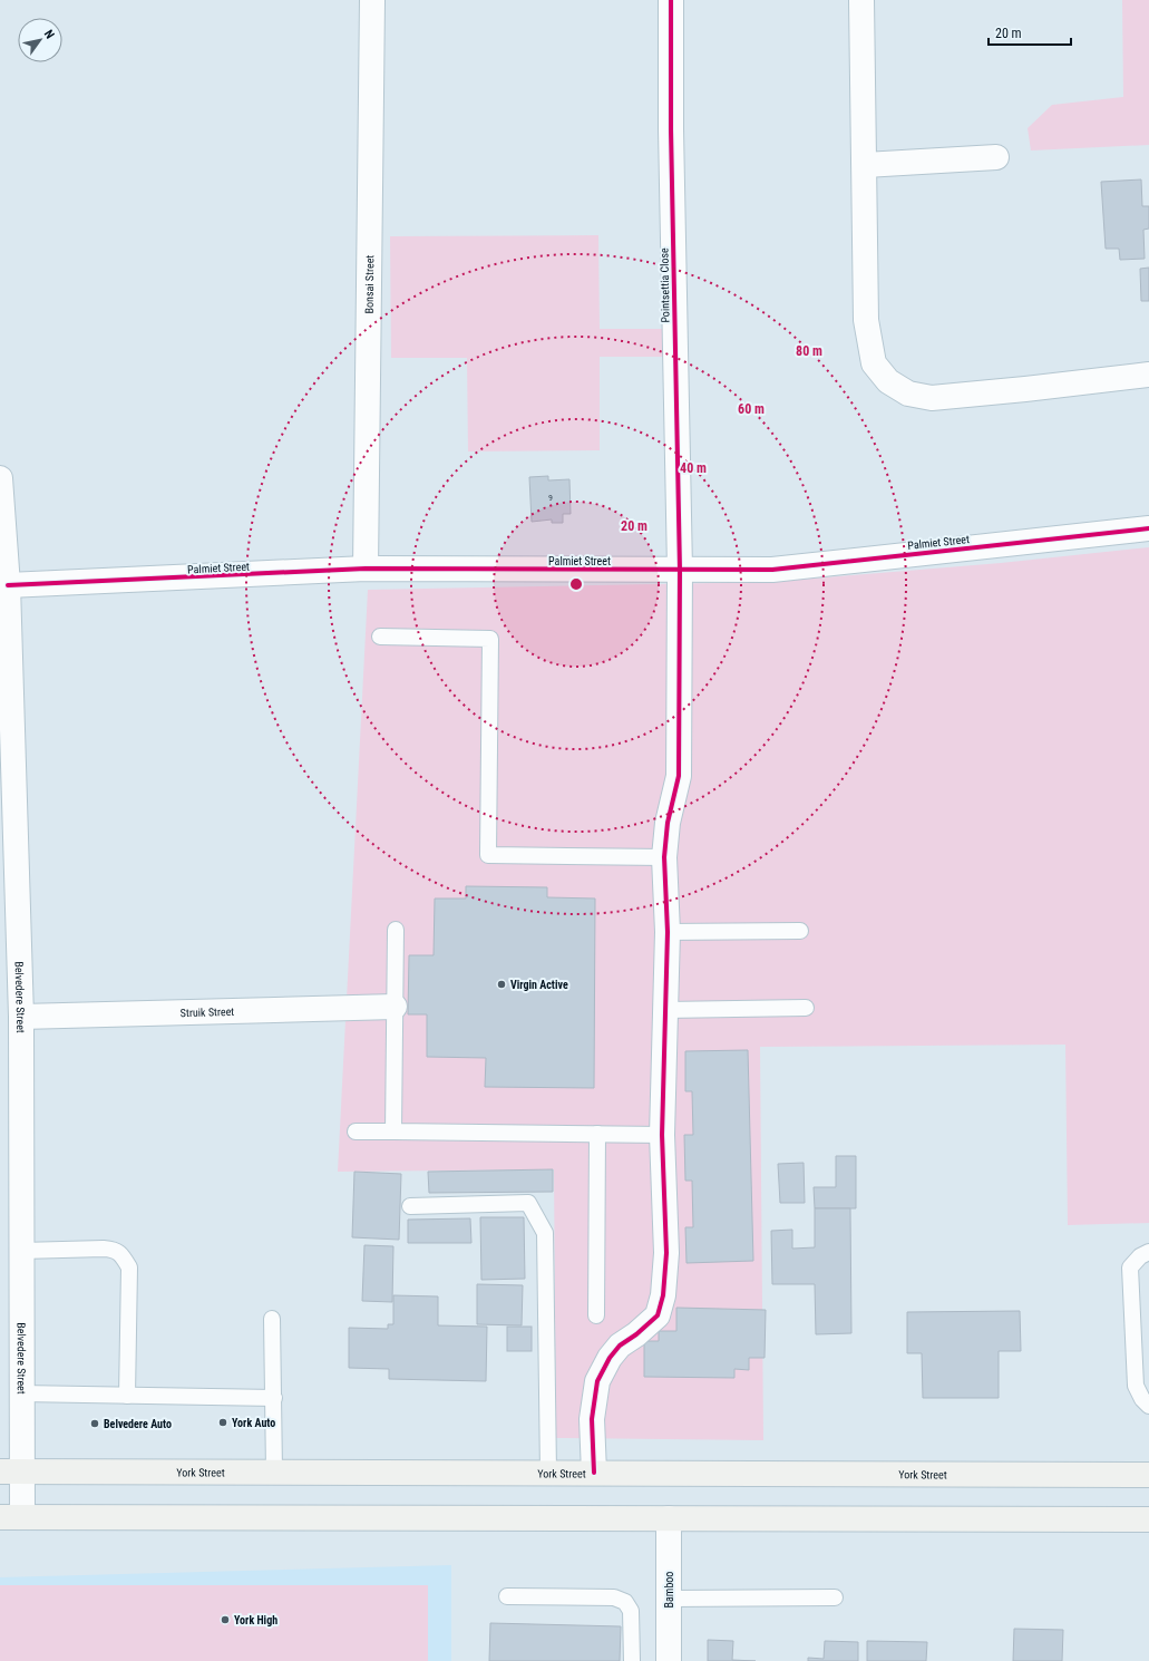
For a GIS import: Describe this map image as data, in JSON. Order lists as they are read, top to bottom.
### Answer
{
  "streets": {
    "main road": ["York Street"],
    "street": [
      "Bonsai Street",
      "Pointsettia Close",
      "Palmiet Street",
      "Belvedere Street",
      "Struik Street",
      "Bamboo"
    ]
  },
  "crossings": [
    ["Bonsai Street", "Palmiet Street"],
    ["Pointsettia Close", "Palmiet Street"],
    ["Pointsettia Close", "York Street"],
    ["Palmiet Street", "Belvedere Street"],
    ["Belvedere Street", "Struik Street"],
    ["Belvedere Street", "York Street"]
  ],
  "places": [
    "Virgin Active",
    "York Auto",
    "Belvedere Auto",
    "York High"
  ],
  "house_numbers": ["9"],
  "scale_bar": "20 m",
  "north": "top right",
  "rings": [
    "80 m",
    "60 m",
    "40 m",
    "20 m"
  ]
}
